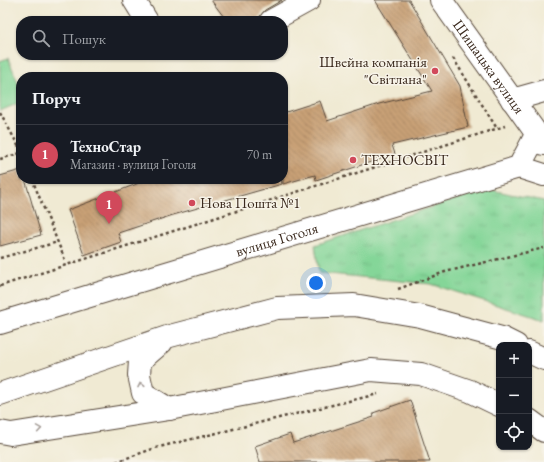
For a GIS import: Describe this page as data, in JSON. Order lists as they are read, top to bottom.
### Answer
{
  "streets": {
    "street": ["Шишацька вулиця", "вулиця Гоголя"]
  },
  "places": ["Швейна компанія \"Світлана\"", "ТЕХНОСВІТ", "Нова Пошта №1"],
  "page": {
    "search": "Пошук",
    "heading": "Поруч",
    "list": [
      {
        "mark": "1",
        "name": "ТехноСтар",
        "note": "Магазин · вулиця Гоголя",
        "value": "70 m"
      }
    ],
    "pins": "1",
    "map_buttons": ["+", "−"]
  }
}
